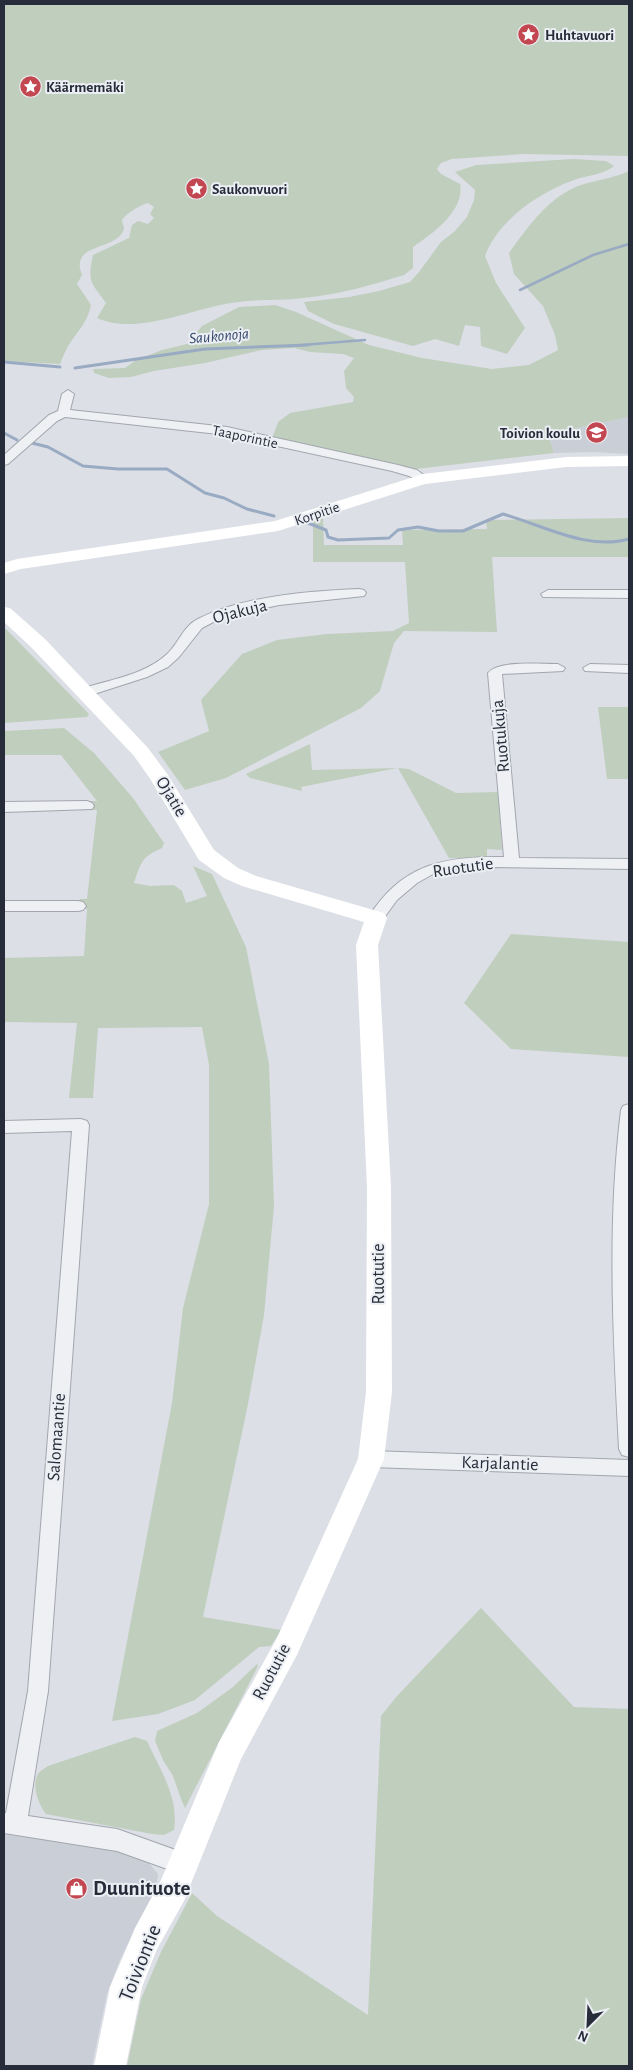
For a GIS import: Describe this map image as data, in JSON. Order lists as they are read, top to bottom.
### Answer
{
  "streets": {
    "street": [
      "Taaporintie",
      "Korpitie",
      "Ojakuja",
      "Ruotukuja",
      "Ojatie",
      "Ruotutie",
      "Salomaantie",
      "Karjalantie",
      "Toiviontie"
    ]
  },
  "crossings": [
    ["Taaporintie", "Korpitie"],
    ["Ojakuja", "Ojatie"],
    ["Ruotukuja", "Ruotutie"],
    ["Ojatie", "Ruotutie"],
    ["Ruotutie", "Karjalantie"],
    ["Ruotutie", "Toiviontie"]
  ],
  "water": ["Saukonoja"],
  "places": {
    "place": ["Huhtavuori", "Käärmemäki", "Saukonvuori"],
    "school or university": ["Toivion koulu"],
    "shop": ["Duunituote"]
  },
  "north": "bottom left"
}
